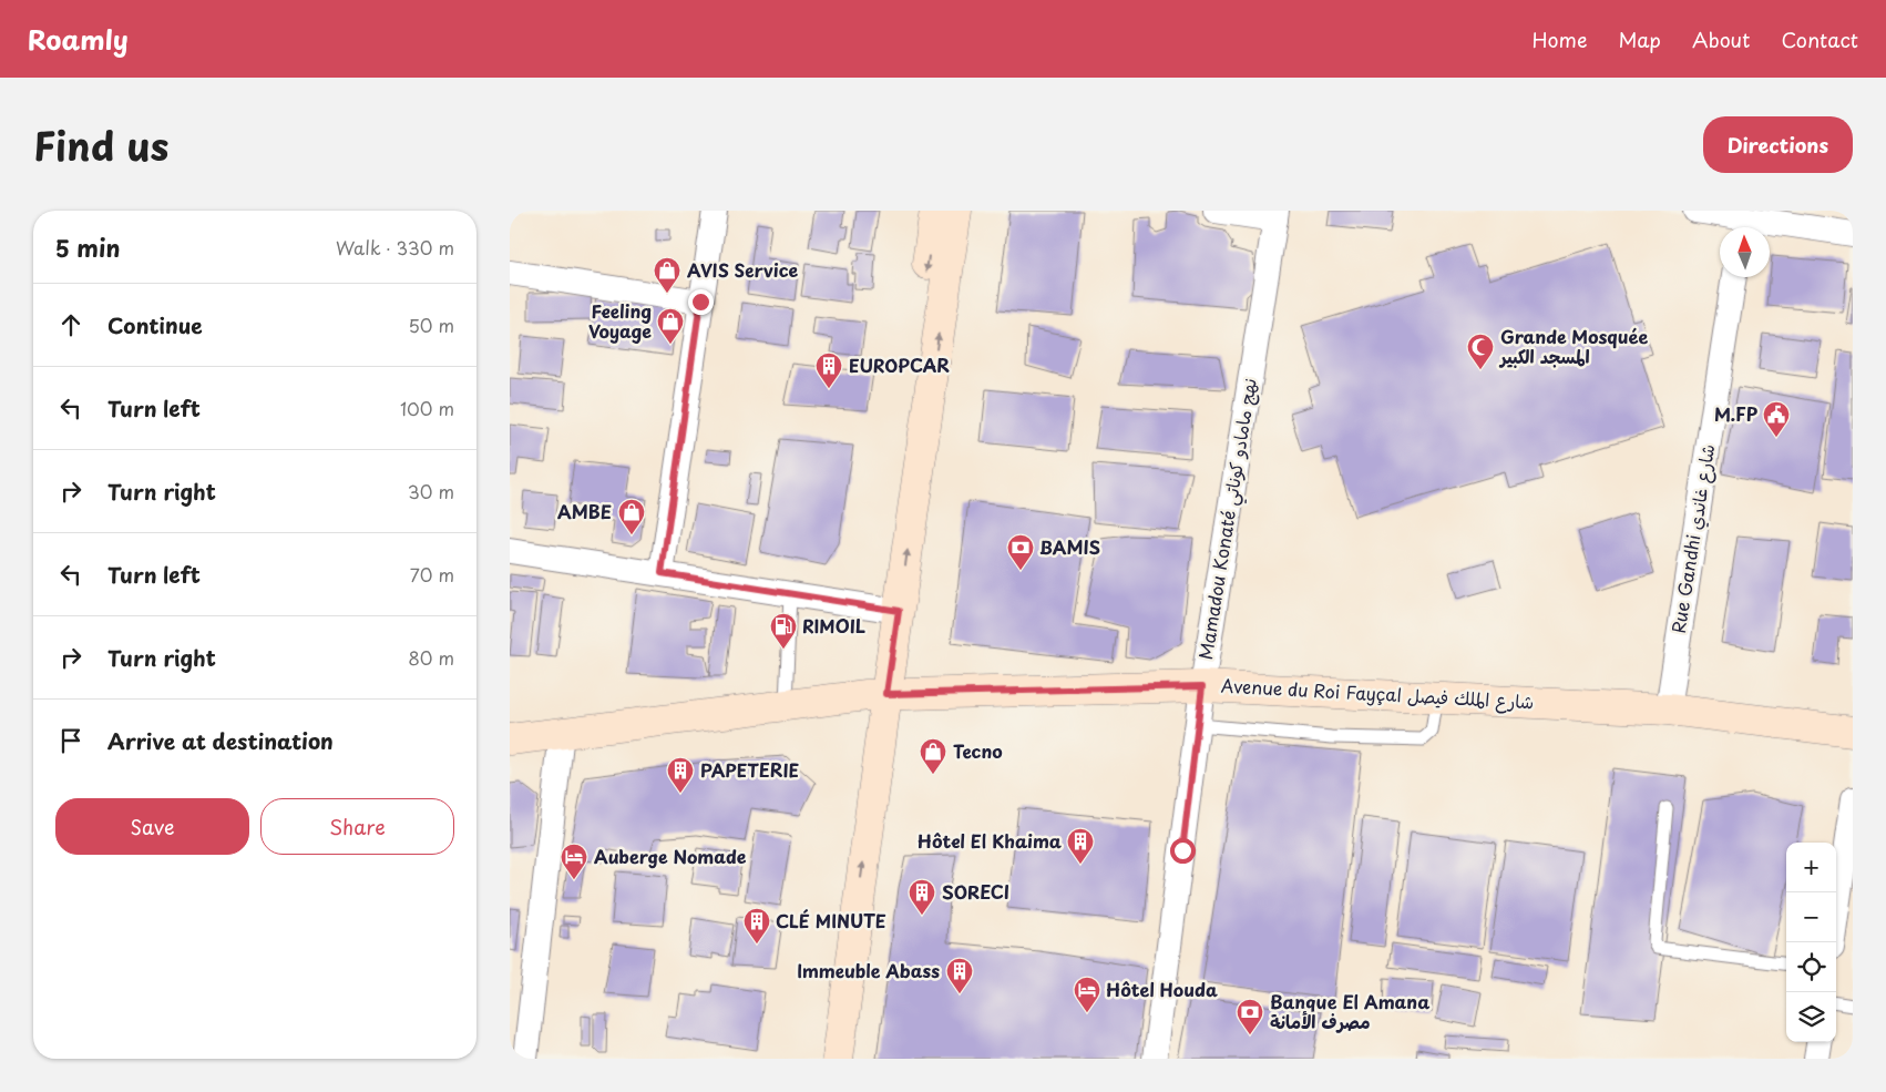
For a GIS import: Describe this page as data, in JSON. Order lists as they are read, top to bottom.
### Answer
{
  "streets": {
    "street": ["Mamadou Konaté نهج مامادو كوناتي", "Rue Gandhi شارع غاندي", "Avenue du Roi Fayçal شارع الملك فيصل"]
  },
  "crossings": [
    ["Mamadou Konaté نهج مامادو كوناتي", "Avenue du Roi Fayçal شارع الملك فيصل"],
    ["Rue Gandhi شارع غاندي", "Avenue du Roi Fayçal شارع الملك فيصل"]
  ],
  "places": {
    "shop": [
      "AVIS Service",
      "Feeling Voyage",
      "AMBE",
      "Tecno"
    ],
    "mosque": ["Grande Mosquée المسجد الكبير"],
    "building": [
      "EUROPCAR",
      "PAPETERIE",
      "Hôtel El Khaima",
      "SORECI",
      "CLÉ MINUTE",
      "Immeuble Abass"
    ],
    "public building": ["M.FP"],
    "bank": ["BAMIS", "Banque El Amana مصرف الأمانة"],
    "fuel station": ["RIMOIL"],
    "hotel": ["Auberge Nomade", "Hôtel Houda"]
  },
  "north": "top",
  "page": {
    "header": "Roamly",
    "nav": [
      "Home",
      "Map",
      "About",
      "Contact"
    ],
    "title": "Find us",
    "buttons": [
      "Directions",
      ["Save", "Share"]
    ],
    "heading": ["5 min", "Walk · 330 m"],
    "list": [
      ["Continue", "50 m"],
      ["Turn left", "100 m"],
      ["Turn right", "30 m"],
      ["Turn left", "70 m"],
      ["Turn right", "80 m"],
      "Arrive at destination"
    ],
    "map_buttons": ["+", "−"]
  }
}
